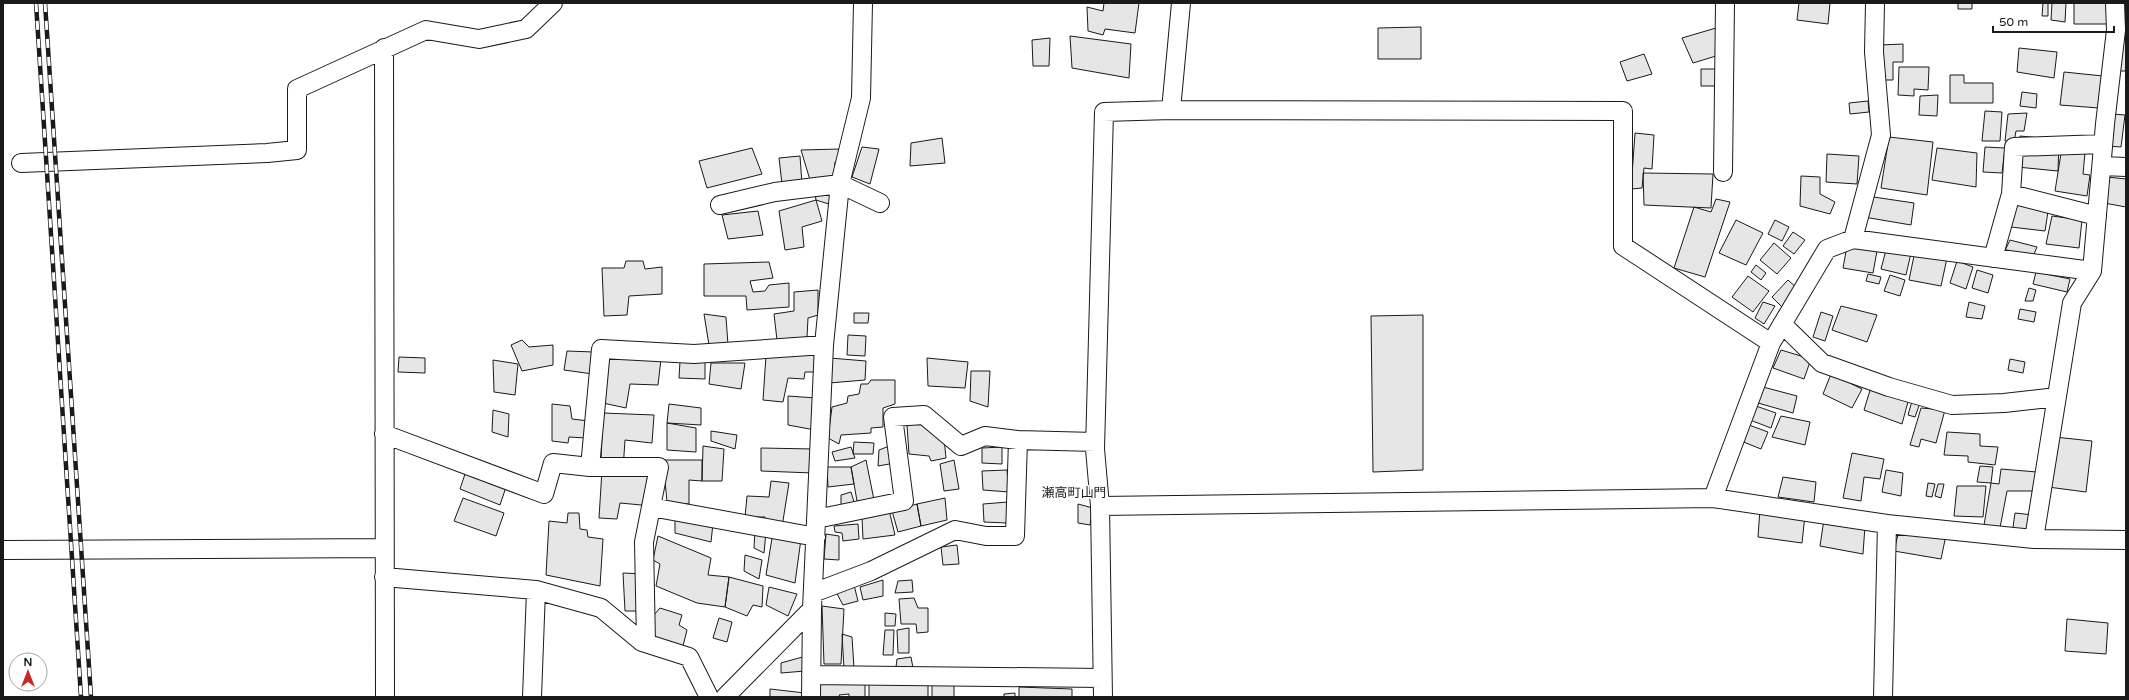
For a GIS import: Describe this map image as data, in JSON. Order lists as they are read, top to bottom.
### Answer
{
  "districts": ["瀬高町山門"],
  "scale_bar": "50 m",
  "north": "top"
}
